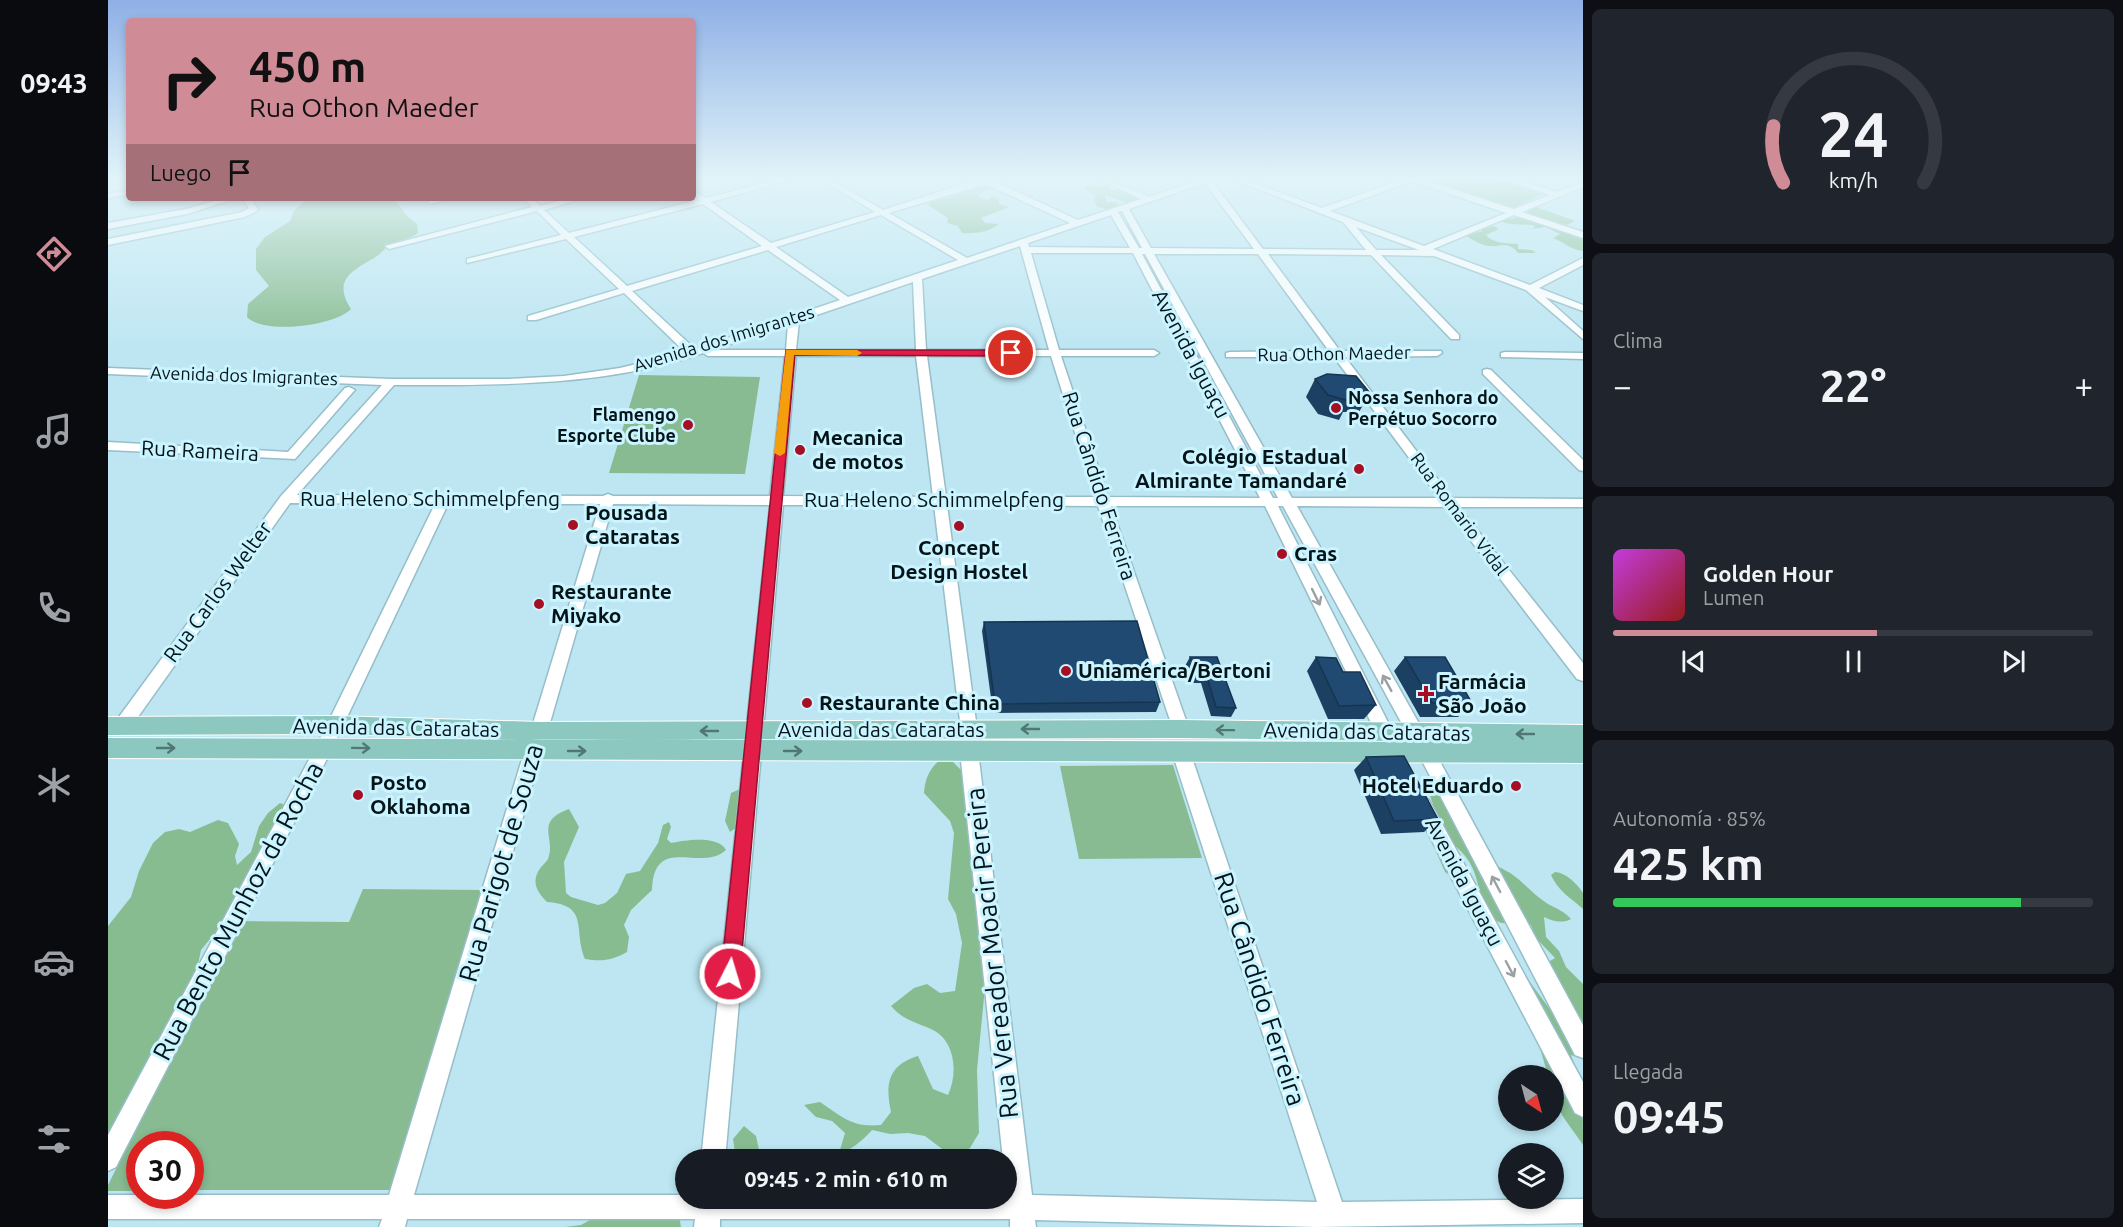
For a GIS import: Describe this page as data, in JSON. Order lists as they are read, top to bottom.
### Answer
{
  "streets": {
    "main road": ["Avenida das Cataratas"],
    "street": [
      "Avenida dos Imigrantes",
      "Avenida Iguaçu",
      "Rua Othon Maeder",
      "Rua Rameira",
      "Rua Cândido Ferreira",
      "Rua Heleno Schimmelpfeng",
      "Rua Romario Vidal",
      "Rua Carlos Welter",
      "Rua Parigot de Souza",
      "Rua Bento Munhoz da Rocha",
      "Rua Vereador Moacir Pereira"
    ]
  },
  "crossings": [
    ["Avenida dos Imigrantes", "Rua Cândido Ferreira"],
    ["Avenida dos Imigrantes", "Rua Carlos Welter"],
    ["Avenida dos Imigrantes", "Rua Vereador Moacir Pereira"],
    ["Avenida Iguaçu", "Rua Heleno Schimmelpfeng"],
    ["Avenida Iguaçu", "Avenida das Cataratas"],
    ["Rua Othon Maeder", "Rua Romario Vidal"],
    ["Rua Cândido Ferreira", "Rua Heleno Schimmelpfeng"],
    ["Rua Cândido Ferreira", "Avenida das Cataratas"],
    ["Rua Heleno Schimmelpfeng", "Rua Romario Vidal"],
    ["Rua Heleno Schimmelpfeng", "Rua Carlos Welter"],
    ["Rua Heleno Schimmelpfeng", "Rua Parigot de Souza"],
    ["Rua Heleno Schimmelpfeng", "Rua Bento Munhoz da Rocha"],
    ["Rua Heleno Schimmelpfeng", "Rua Vereador Moacir Pereira"],
    ["Rua Carlos Welter", "Avenida das Cataratas"],
    ["Avenida das Cataratas", "Rua Parigot de Souza"],
    ["Avenida das Cataratas", "Rua Bento Munhoz da Rocha"],
    ["Avenida das Cataratas", "Rua Vereador Moacir Pereira"]
  ],
  "places": {
    "other": [
      "Nossa Senhora do Perpétuo Socorro",
      "Flamengo Esporte Clube",
      "Mecanica de motos",
      "Colégio Estadual Almirante Tamandaré",
      "Pousada Cataratas",
      "Concept Design Hostel",
      "Cras",
      "Restaurante Miyako",
      "Uniamérica/Bertoni",
      "Restaurante China",
      "Hotel Eduardo",
      "Posto Oklahoma"
    ],
    "health": ["Farmácia São João"]
  },
  "north": "bottom right",
  "page": {
    "tabs": "09:43",
    "turn": ["450 m", "Rua Othon Maeder"],
    "then": "Luego",
    "tile": [
      "Clima",
      ["Autonomía · 85%", "425 km"],
      ["Llegada", "09:45"]
    ],
    "heat": ["−", "22°", "+"],
    "song": ["Golden Hour", "Lumen"],
    "limit": "30",
    "trip": "09:45 · 2 min · 610 m",
    "gauge": ["24", "km/h"]
  }
}
